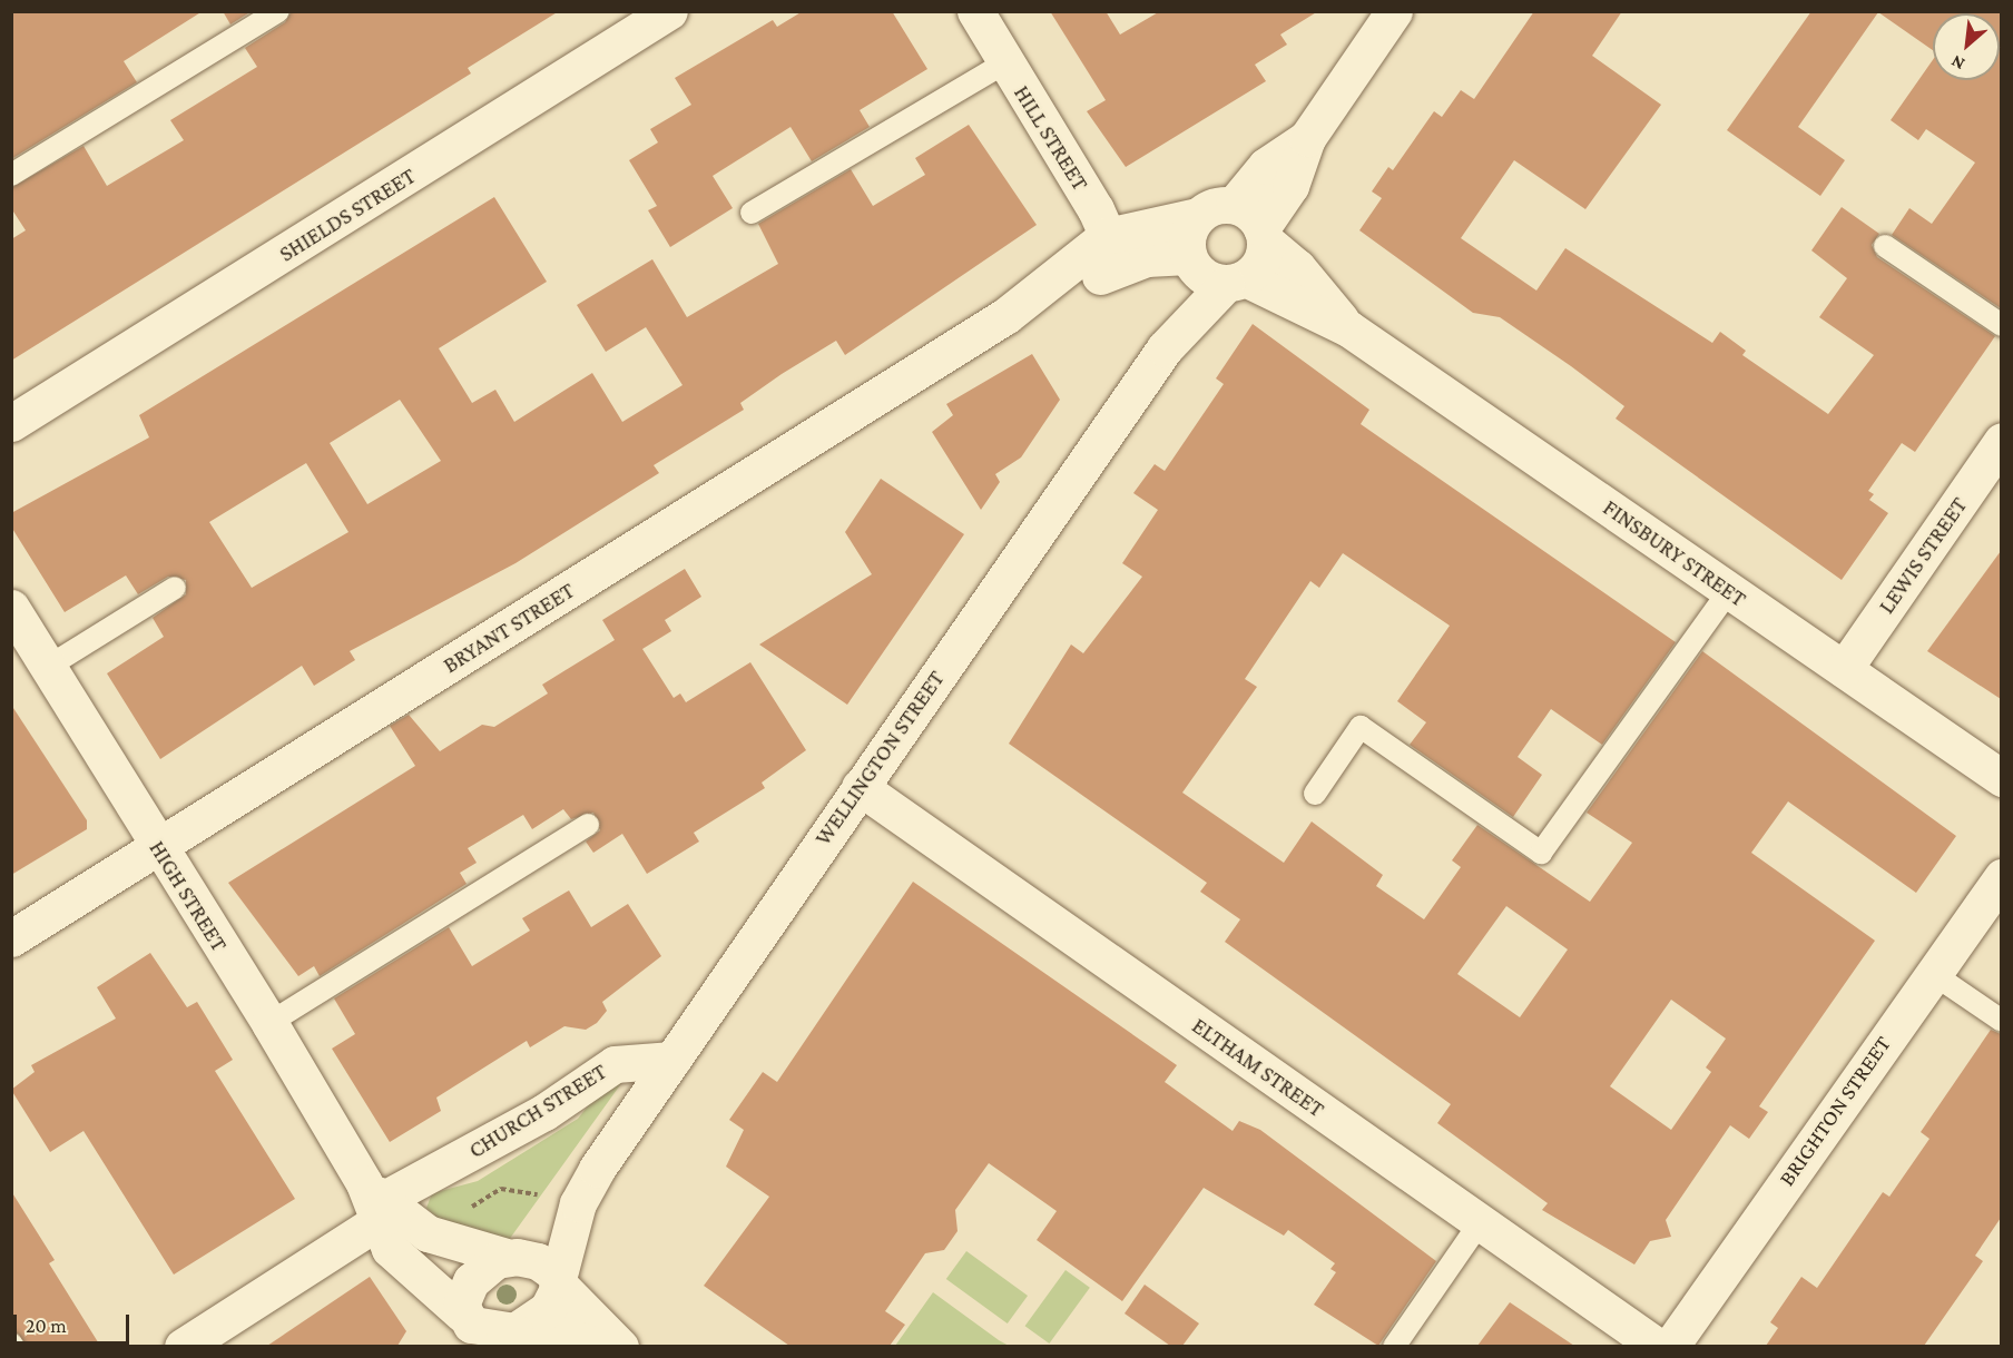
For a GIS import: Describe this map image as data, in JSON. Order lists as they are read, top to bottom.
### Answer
{
  "streets": {
    "street": [
      "HILL STREET",
      "SHIELDS STREET",
      "FINSBURY STREET",
      "LEWIS STREET",
      "BRYANT STREET",
      "WELLINGTON STREET",
      "HIGH STREET",
      "ELTHAM STREET",
      "CHURCH STREET",
      "BRIGHTON STREET"
    ]
  },
  "crossings": [
    ["HILL STREET", "BRYANT STREET"],
    ["FINSBURY STREET", "LEWIS STREET"],
    ["FINSBURY STREET", "BRYANT STREET"],
    ["FINSBURY STREET", "WELLINGTON STREET"],
    ["BRYANT STREET", "WELLINGTON STREET"],
    ["BRYANT STREET", "HIGH STREET"],
    ["WELLINGTON STREET", "HIGH STREET"],
    ["WELLINGTON STREET", "ELTHAM STREET"],
    ["WELLINGTON STREET", "CHURCH STREET"],
    ["HIGH STREET", "CHURCH STREET"]
  ],
  "scale_bar": "20 m",
  "north": "bottom left"
}
